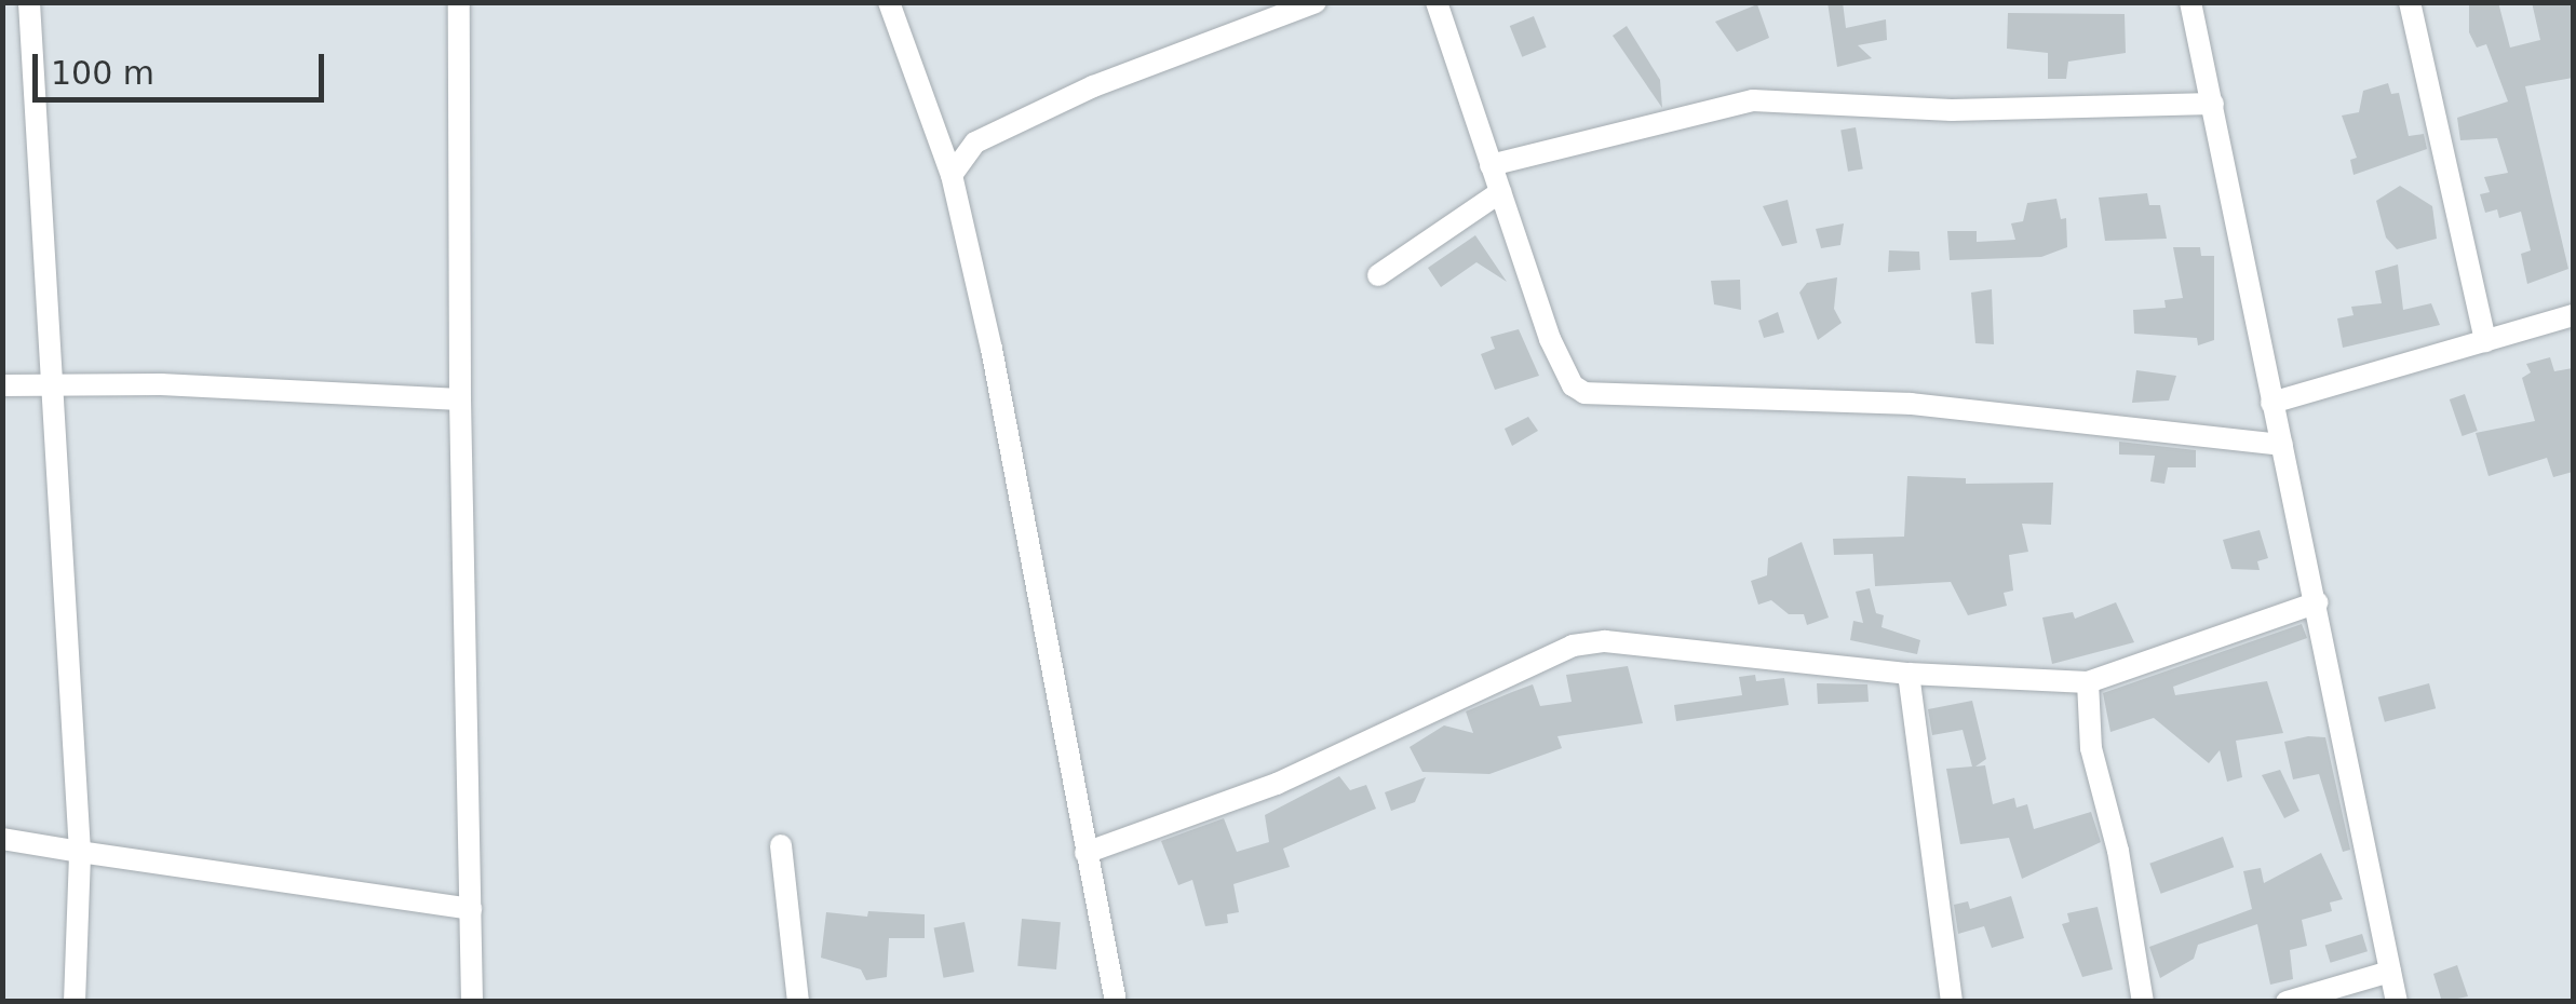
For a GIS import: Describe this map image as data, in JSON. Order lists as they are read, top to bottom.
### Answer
{
  "scale_bar": "100 m"
}
